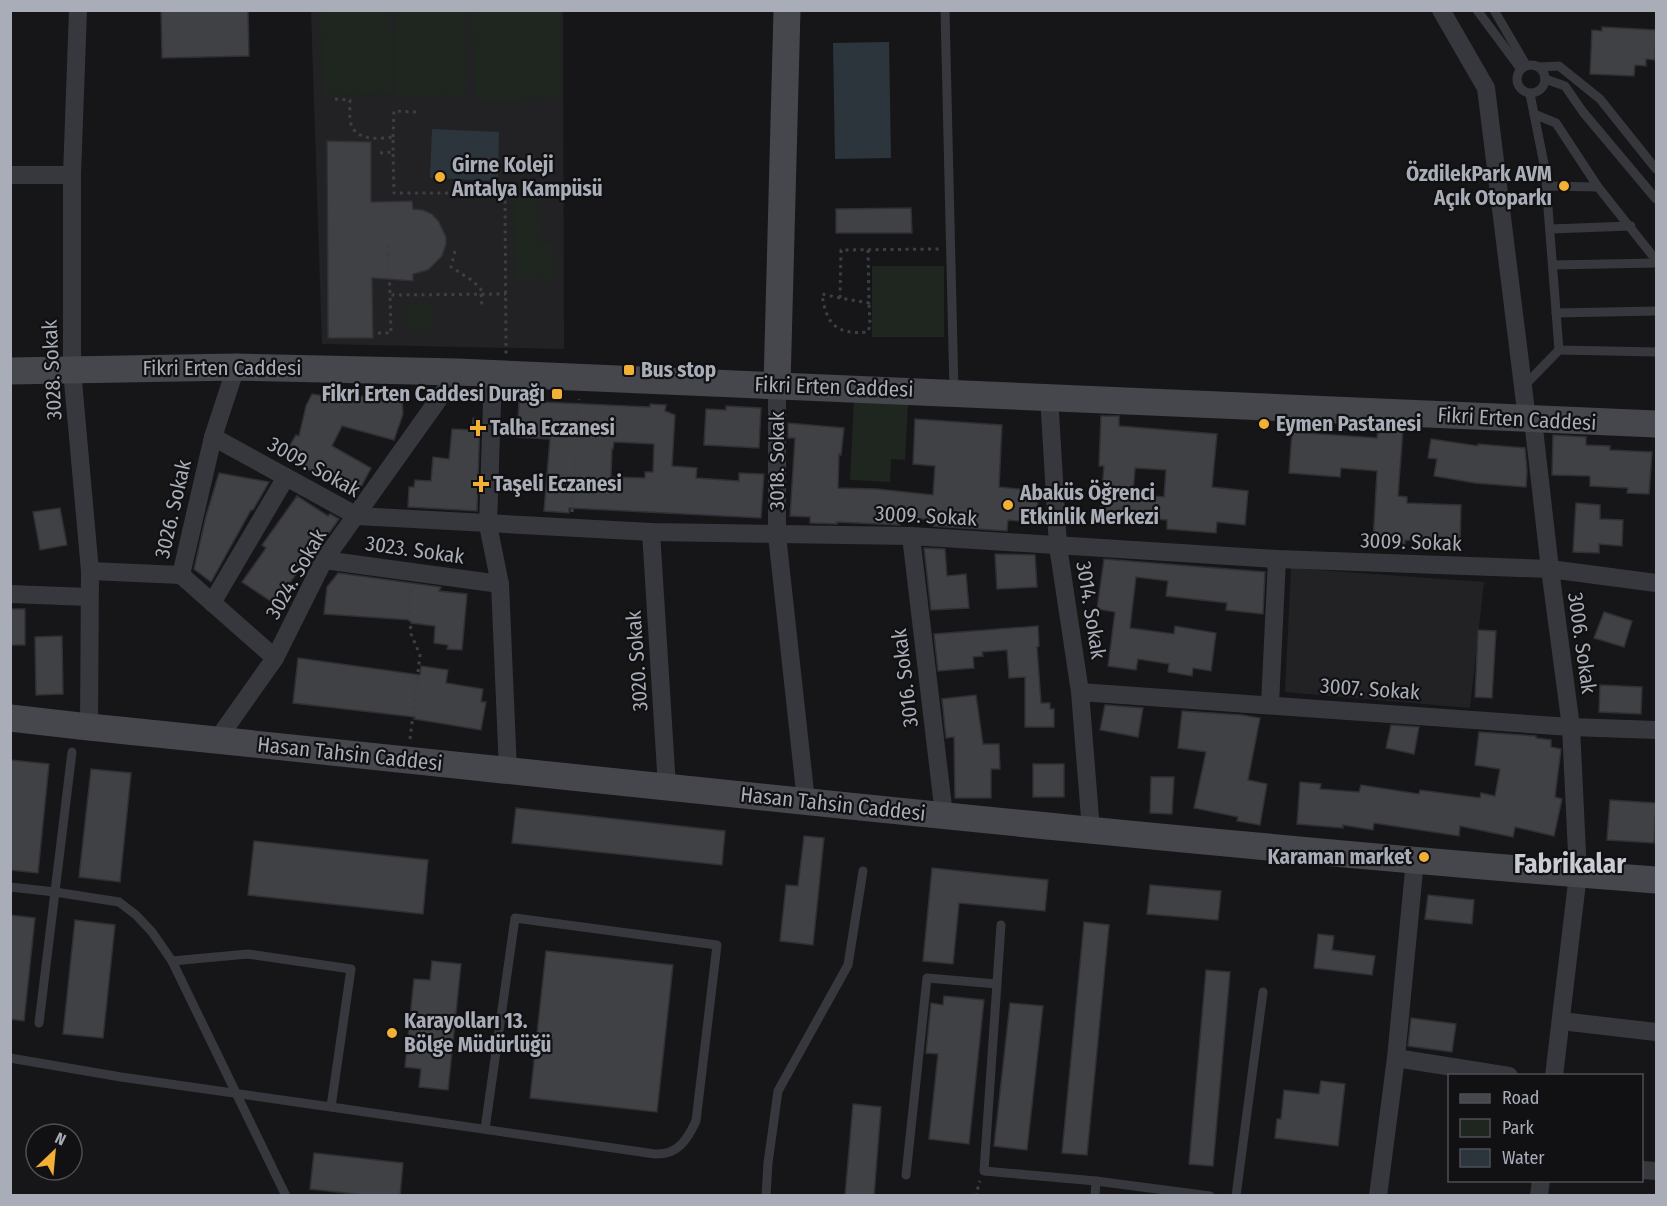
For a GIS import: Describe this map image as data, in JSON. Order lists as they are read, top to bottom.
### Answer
{
  "streets": {
    "street": [
      "Fikri Erten Caddesi",
      "3028. Sokak",
      "3018. Sokak",
      "3009. Sokak",
      "3026. Sokak",
      "3023. Sokak",
      "3024. Sokak",
      "3014. Sokak",
      "3006. Sokak",
      "3020. Sokak",
      "3016. Sokak",
      "3007. Sokak",
      "Hasan Tahsin Caddesi"
    ]
  },
  "crossings": [
    ["Fikri Erten Caddesi", "3028. Sokak"],
    ["Fikri Erten Caddesi", "3018. Sokak"],
    ["Fikri Erten Caddesi", "3026. Sokak"],
    ["Fikri Erten Caddesi", "3024. Sokak"],
    ["Fikri Erten Caddesi", "3014. Sokak"],
    ["Fikri Erten Caddesi", "3006. Sokak"],
    ["3028. Sokak", "3026. Sokak"],
    ["3028. Sokak", "Hasan Tahsin Caddesi"],
    ["3018. Sokak", "3009. Sokak"],
    ["3018. Sokak", "Hasan Tahsin Caddesi"],
    ["3009. Sokak", "3026. Sokak"],
    ["3009. Sokak", "3024. Sokak"],
    ["3009. Sokak", "3014. Sokak"],
    ["3009. Sokak", "3006. Sokak"],
    ["3009. Sokak", "3020. Sokak"],
    ["3009. Sokak", "3016. Sokak"],
    ["3023. Sokak", "3024. Sokak"],
    ["3024. Sokak", "Hasan Tahsin Caddesi"],
    ["3014. Sokak", "3007. Sokak"],
    ["3014. Sokak", "Hasan Tahsin Caddesi"],
    ["3006. Sokak", "3007. Sokak"],
    ["3006. Sokak", "Hasan Tahsin Caddesi"],
    ["3020. Sokak", "Hasan Tahsin Caddesi"],
    ["3016. Sokak", "Hasan Tahsin Caddesi"]
  ],
  "districts": ["Fabrikalar"],
  "places": {
    "other": [
      "Girne Koleji Antalya Kampüsü",
      "ÖzdilekPark AVM Açık Otoparkı",
      "Eymen Pastanesi",
      "Abaküs Öğrenci Etkinlik Merkezi",
      "Karaman market",
      "Karayolları 13. Bölge Müdürlüğü"
    ],
    "transit": ["Bus stop", "Fikri Erten Caddesi Durağı"],
    "health": ["Talha Eczanesi", "Taşeli Eczanesi"]
  },
  "legend": ["Road", "Park", "Water"],
  "north": "top right"
}
